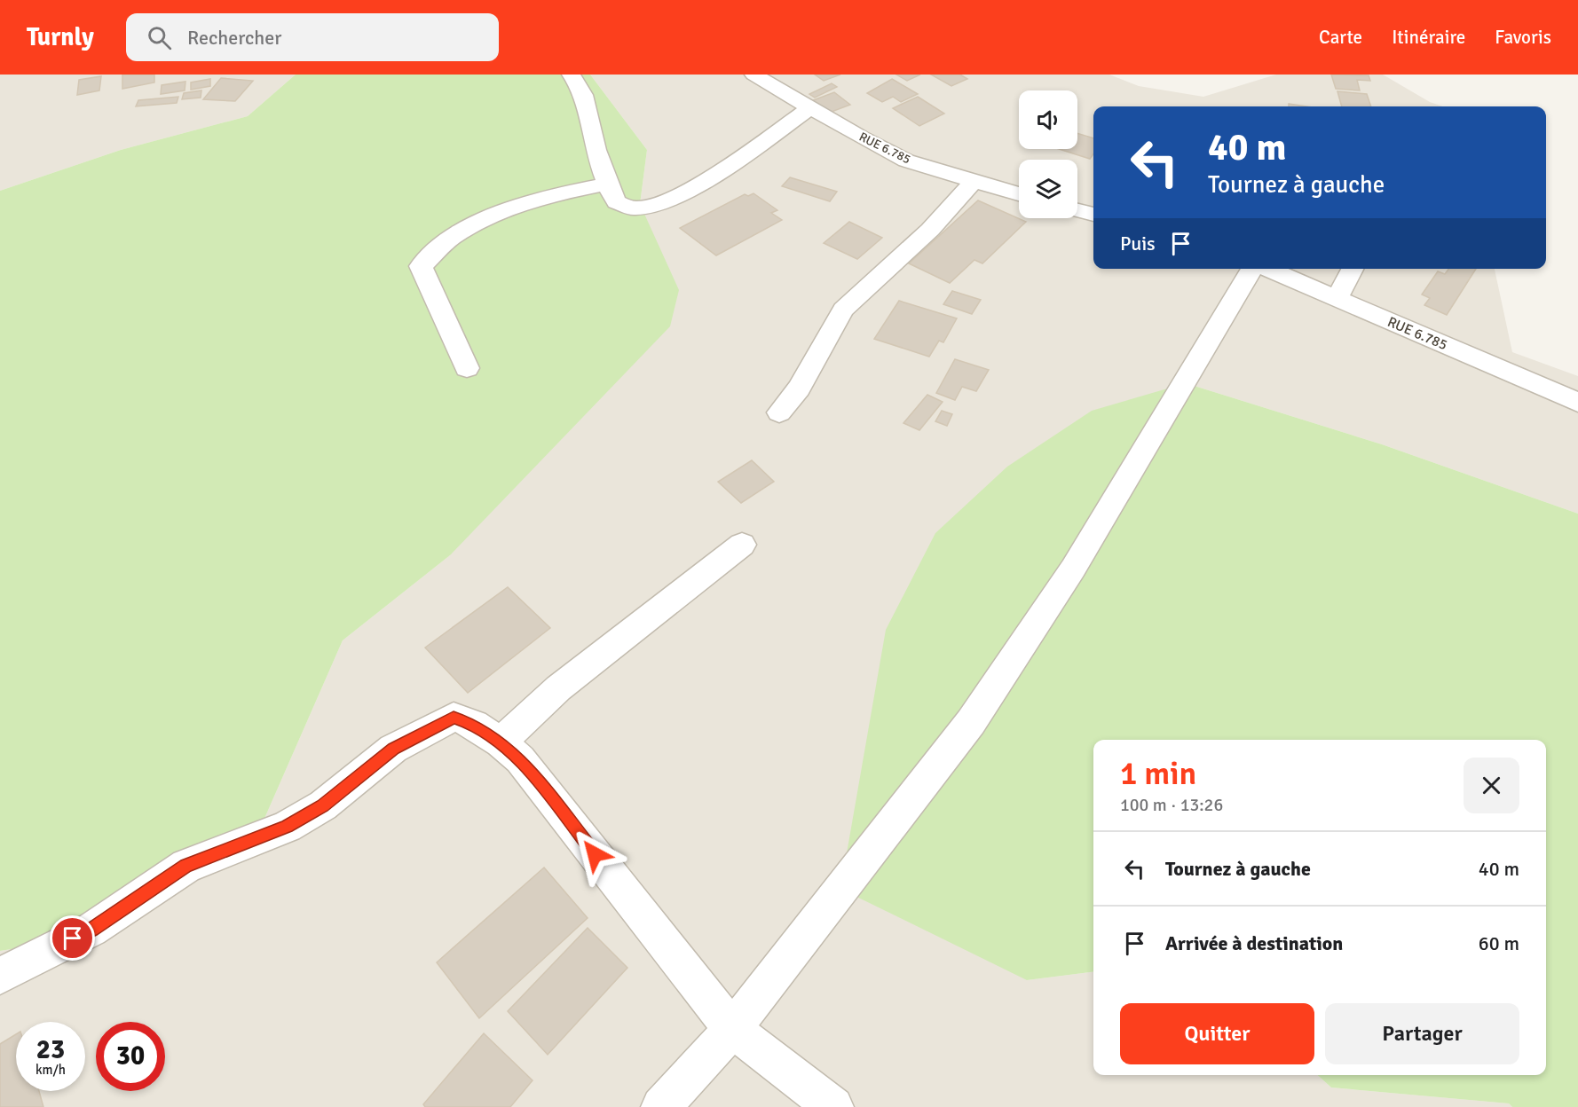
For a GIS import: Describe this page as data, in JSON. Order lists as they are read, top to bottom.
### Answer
{
  "streets": {
    "street": ["RUE 6.785"]
  },
  "page": {
    "header": "Turnly",
    "search": "Rechercher",
    "nav": ["Carte", "Itinéraire", "Favoris"],
    "turn": ["40 m", "Tournez à gauche"],
    "then": "Puis",
    "heading": ["1 min", "100 m · 13:26"],
    "list": [
      {
        "name": "Tournez à gauche",
        "value": "40 m"
      },
      {
        "name": "Arrivée à destination",
        "value": "60 m"
      }
    ],
    "buttons": ["Quitter", "Partager"],
    "speed": "23 km/h",
    "limit": "30"
  }
}
